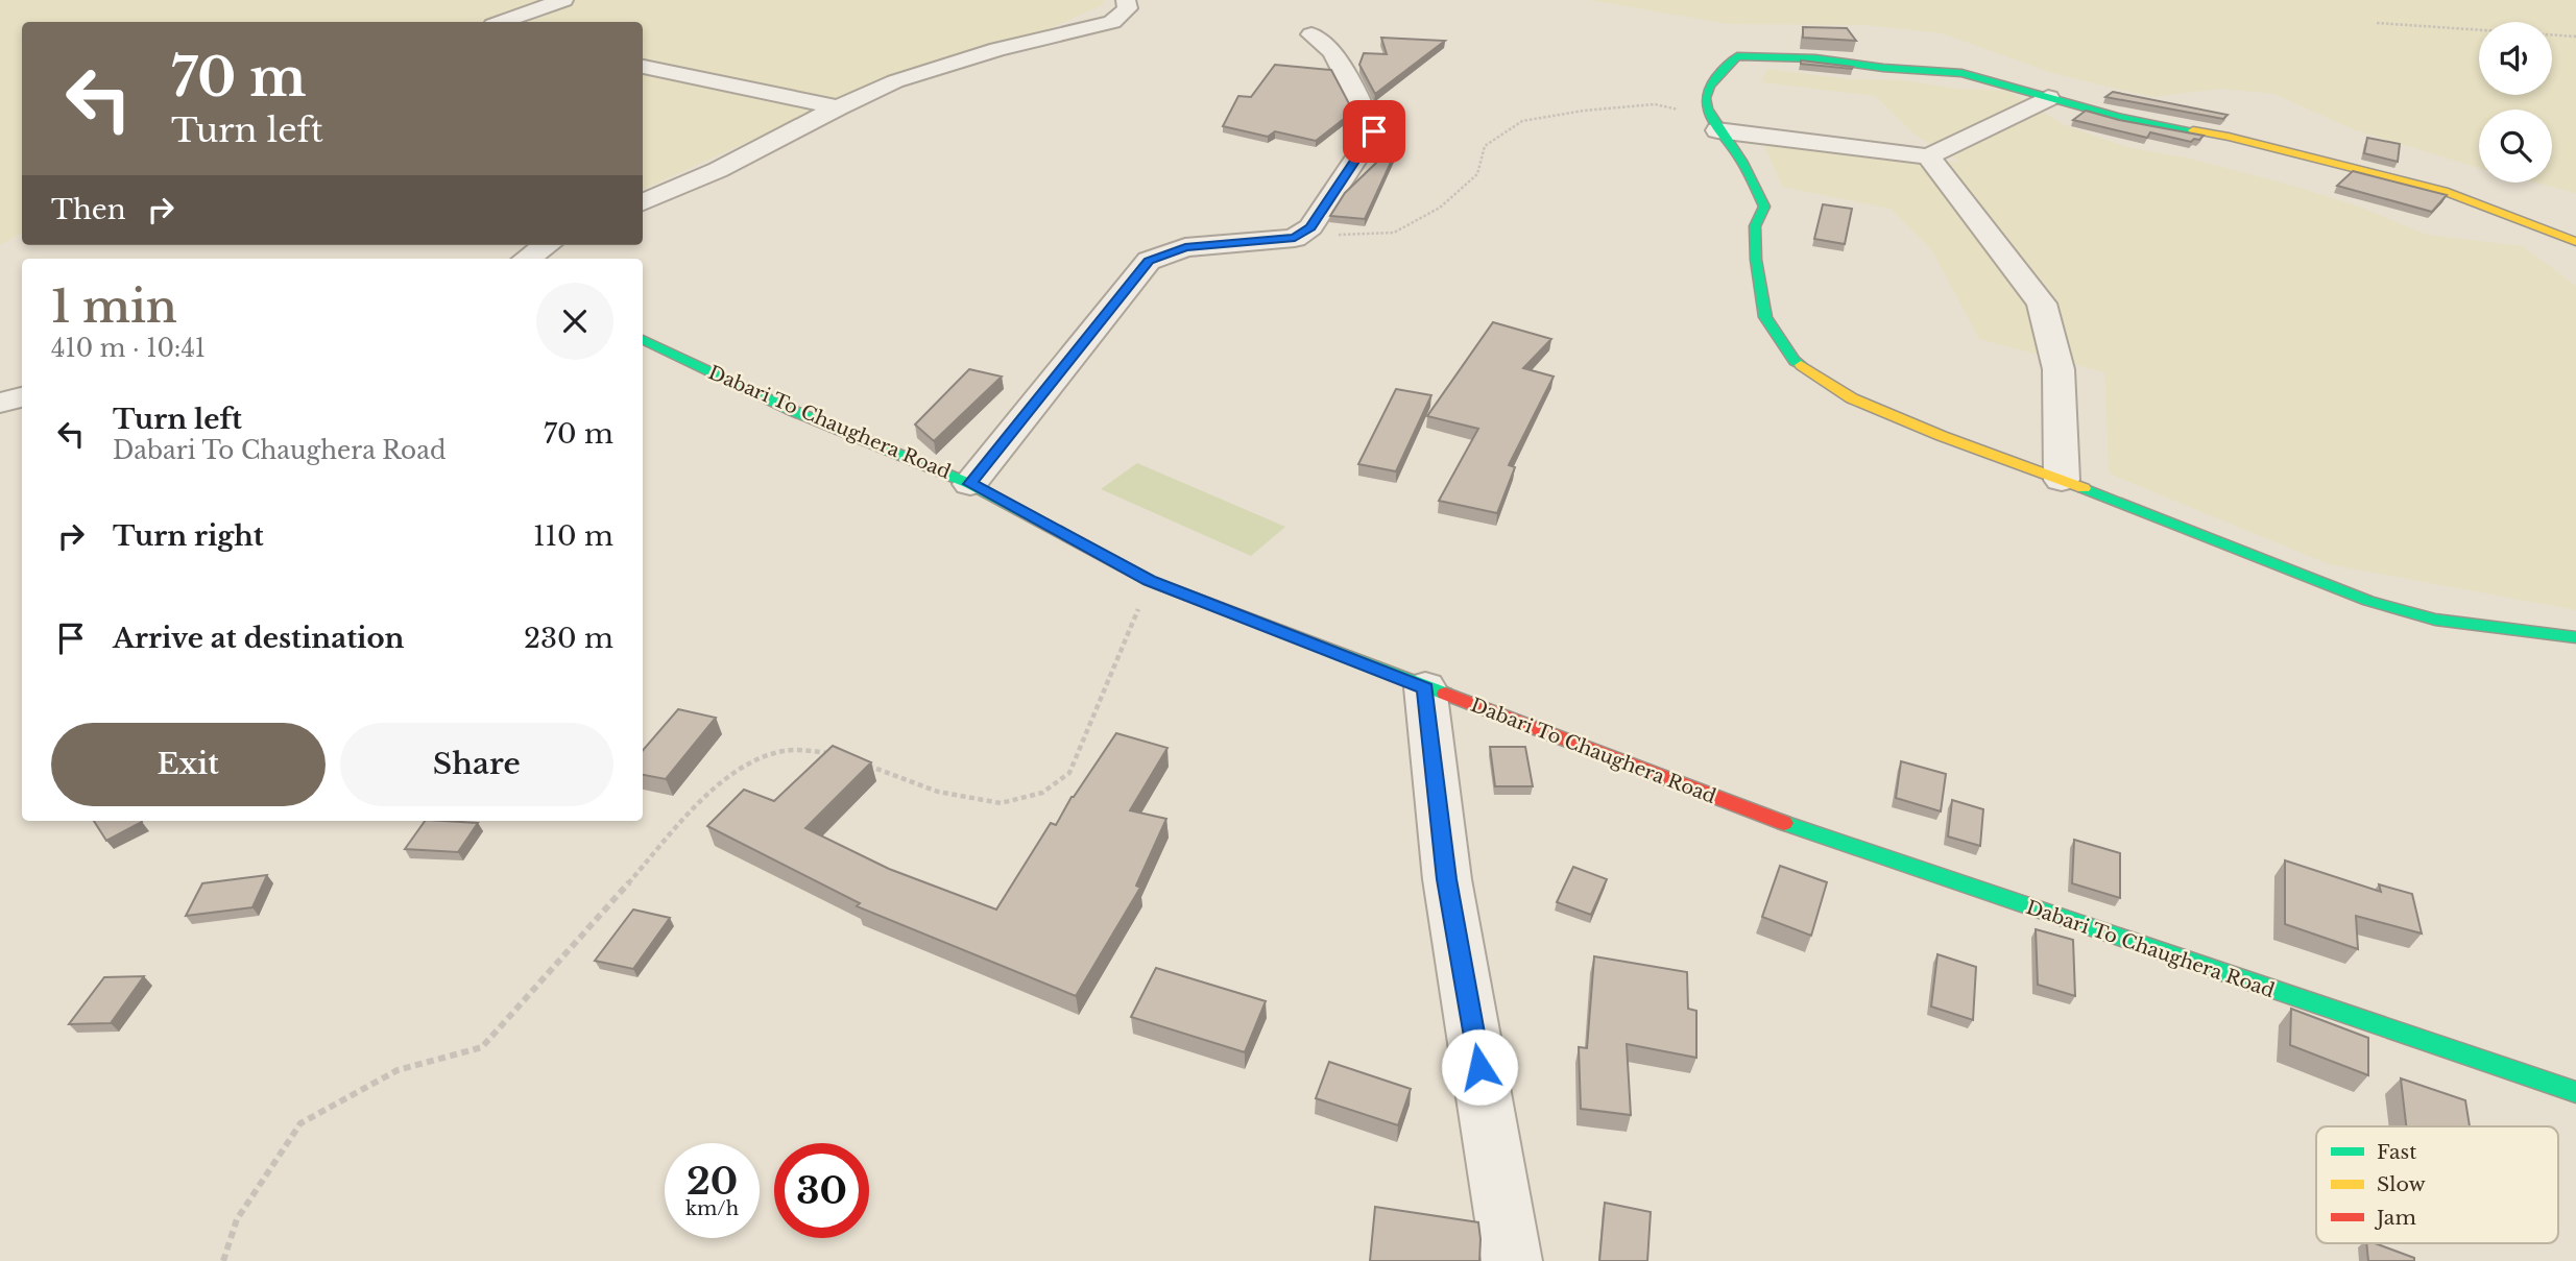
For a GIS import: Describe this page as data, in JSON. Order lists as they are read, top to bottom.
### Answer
{
  "streets": {
    "street": ["Dabari To Chaughera Road"]
  },
  "legend": ["Fast", "Slow", "Jam"],
  "page": {
    "turn": ["70 m", "Turn left"],
    "then": "Then",
    "heading": ["1 min", "410 m · 10:41"],
    "list": [
      {
        "name": "Turn left",
        "note": "Dabari To Chaughera Road",
        "value": "70 m"
      },
      {
        "name": "Turn right",
        "value": "110 m"
      },
      {
        "name": "Arrive at destination",
        "value": "230 m"
      }
    ],
    "buttons": ["Exit", "Share"],
    "speed": "20 km/h",
    "limit": "30"
  }
}
